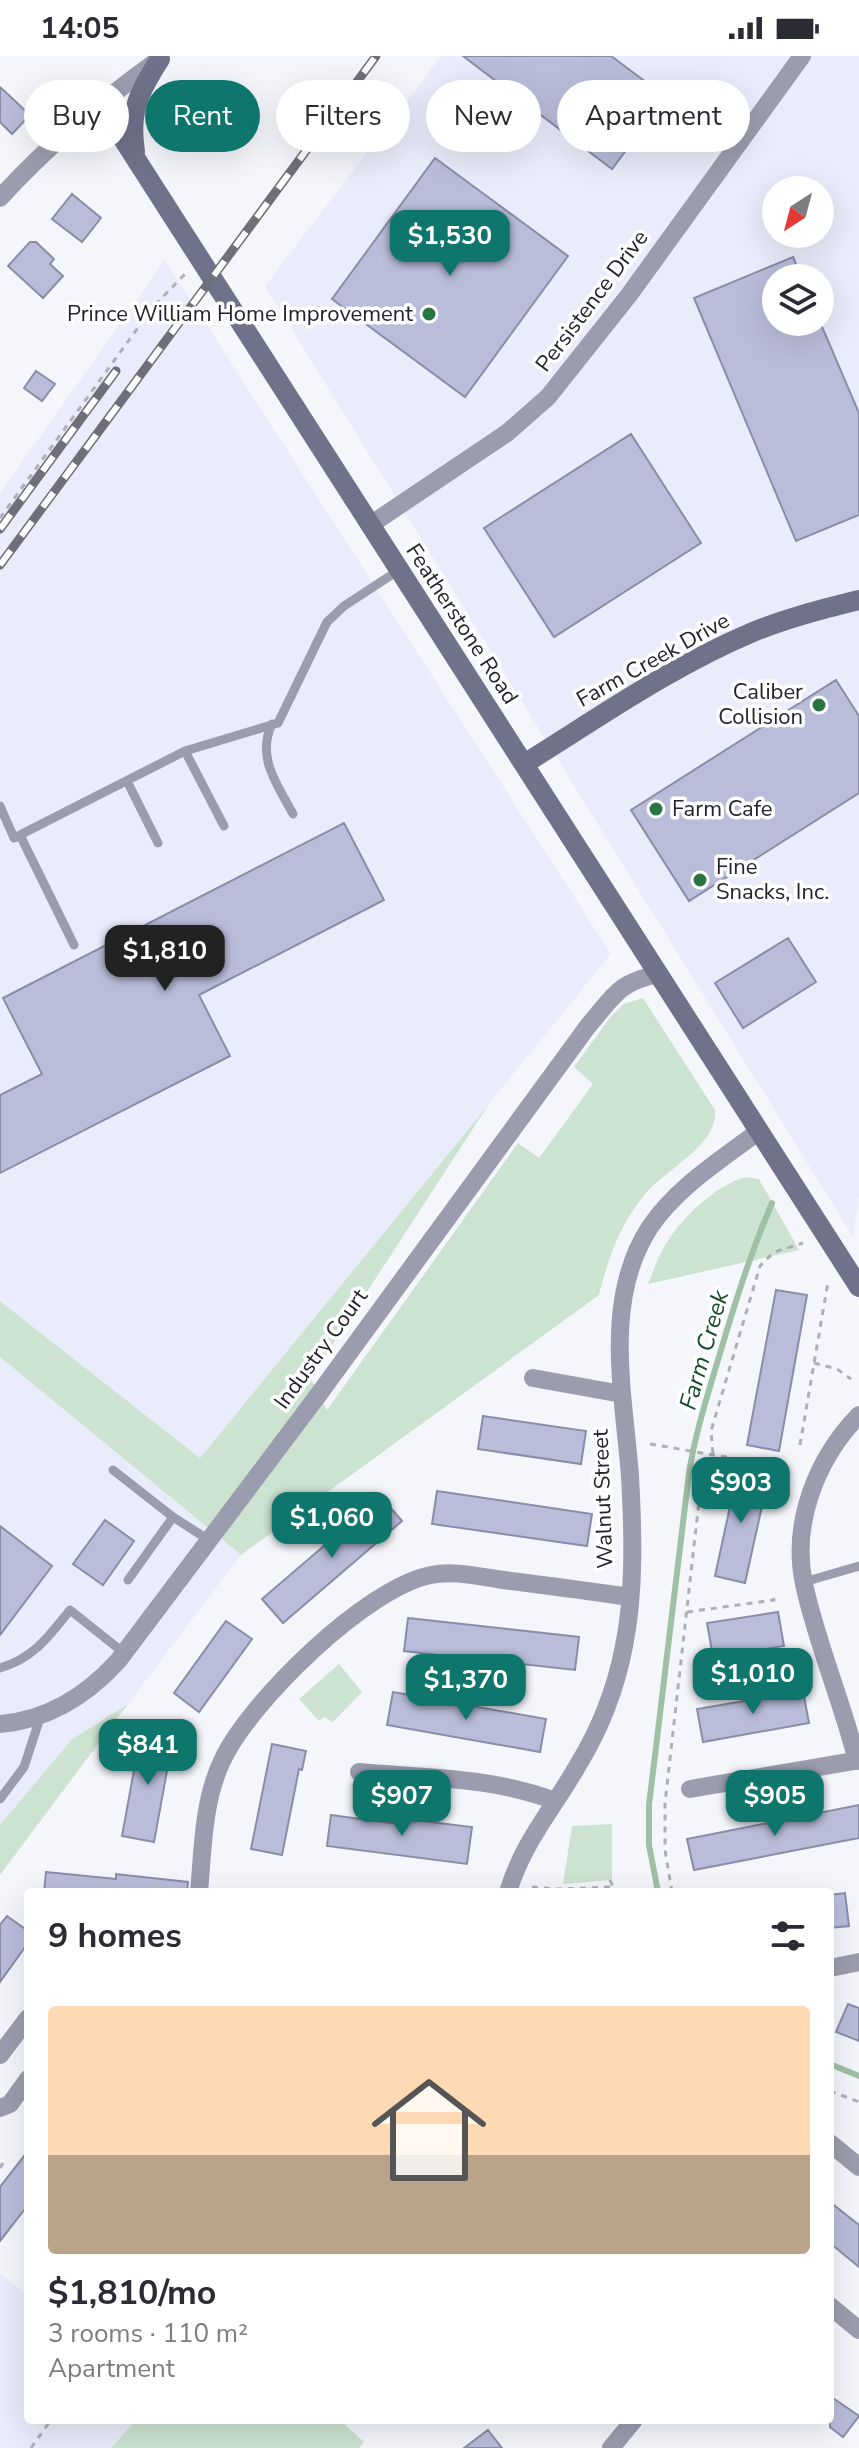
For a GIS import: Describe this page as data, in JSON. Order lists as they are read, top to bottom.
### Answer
{
  "streets": {
    "street": [
      "Persistence Drive",
      "Featherstone Road",
      "Farm Creek Drive",
      "Industry Court",
      "Walnut Street"
    ]
  },
  "crossings": [
    ["Persistence Drive", "Featherstone Road"],
    ["Featherstone Road", "Farm Creek Drive"],
    ["Featherstone Road", "Industry Court"],
    ["Featherstone Road", "Walnut Street"]
  ],
  "water": ["Farm Creek"],
  "places": [
    "Prince William Home Improvement",
    "Caliber Collision",
    "Farm Cafe",
    "Fine Snacks, Inc."
  ],
  "north": "bottom left",
  "page": {
    "status": "14:05",
    "chip": [
      "Buy",
      "Rent",
      "Filters",
      "New",
      "Apartment"
    ],
    "price": [
      "$1,530",
      "$1,810",
      "$903",
      "$1,060",
      "$1,010",
      "$1,370",
      "$841",
      "$907",
      "$905"
    ],
    "heading": "9 homes",
    "list": [
      {
        "name": "$1,810/mo",
        "note": "3 rooms · 110 m² · Apartment"
      }
    ]
  }
}
